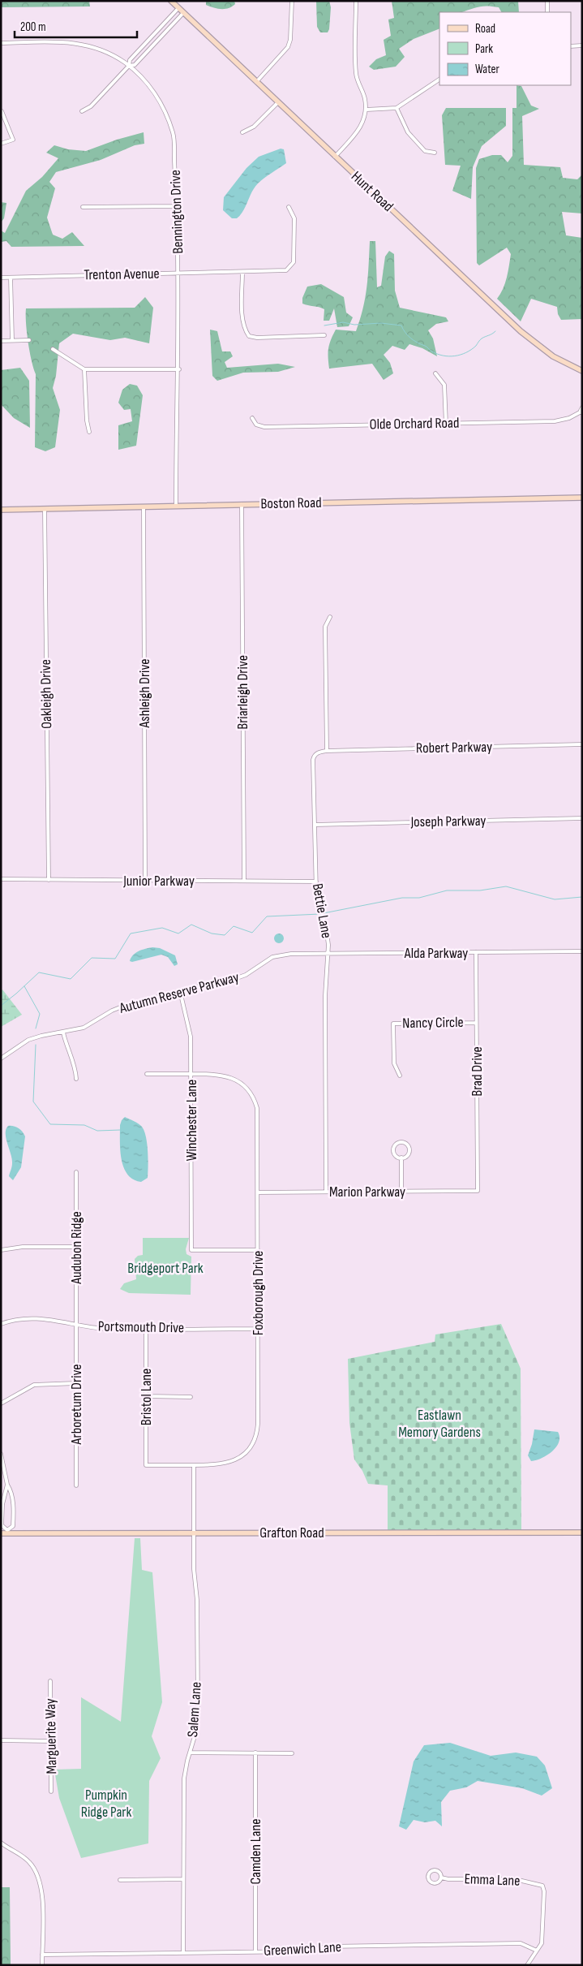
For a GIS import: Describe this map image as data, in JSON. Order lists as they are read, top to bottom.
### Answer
{
  "streets": {
    "street": [
      "Hunt Road",
      "Bennington Drive",
      "Trenton Avenue",
      "Olde Orchard Road",
      "Boston Road",
      "Briarleigh Drive",
      "Ashleigh Drive",
      "Oakleigh Drive",
      "Robert Parkway",
      "Joseph Parkway",
      "Junior Parkway",
      "Bettie Lane",
      "Alda Parkway",
      "Autumn Reserve Parkway",
      "Nancy Circle",
      "Brad Drive",
      "Winchester Lane",
      "Marion Parkway",
      "Audubon Ridge",
      "Foxborough Drive",
      "Portsmouth Drive",
      "Bristol Lane",
      "Arboretum Drive",
      "Grafton Road",
      "Salem Lane",
      "Marguerite Way",
      "Camden Lane",
      "Emma Lane",
      "Greenwich Lane"
    ]
  },
  "crossings": [
    ["Bennington Drive", "Trenton Avenue"],
    ["Bennington Drive", "Boston Road"],
    ["Boston Road", "Briarleigh Drive"],
    ["Boston Road", "Ashleigh Drive"],
    ["Boston Road", "Oakleigh Drive"],
    ["Briarleigh Drive", "Junior Parkway"],
    ["Ashleigh Drive", "Junior Parkway"],
    ["Oakleigh Drive", "Junior Parkway"],
    ["Robert Parkway", "Bettie Lane"],
    ["Joseph Parkway", "Bettie Lane"],
    ["Junior Parkway", "Bettie Lane"],
    ["Bettie Lane", "Alda Parkway"],
    ["Bettie Lane", "Marion Parkway"],
    ["Alda Parkway", "Autumn Reserve Parkway"],
    ["Alda Parkway", "Brad Drive"],
    ["Autumn Reserve Parkway", "Winchester Lane"],
    ["Nancy Circle", "Brad Drive"],
    ["Brad Drive", "Marion Parkway"],
    ["Winchester Lane", "Foxborough Drive"],
    ["Marion Parkway", "Foxborough Drive"],
    ["Audubon Ridge", "Portsmouth Drive"],
    ["Audubon Ridge", "Arboretum Drive"],
    ["Foxborough Drive", "Portsmouth Drive"],
    ["Foxborough Drive", "Bristol Lane"],
    ["Foxborough Drive", "Salem Lane"],
    ["Portsmouth Drive", "Bristol Lane"],
    ["Portsmouth Drive", "Arboretum Drive"],
    ["Grafton Road", "Salem Lane"],
    ["Salem Lane", "Greenwich Lane"],
    ["Camden Lane", "Greenwich Lane"],
    ["Emma Lane", "Greenwich Lane"]
  ],
  "parks": ["Bridgeport Park", "Eastlawn Memory Gardens", "Pumpkin Ridge Park"],
  "legend": ["Road", "Park", "Water"],
  "scale_bar": "200 m"
}
